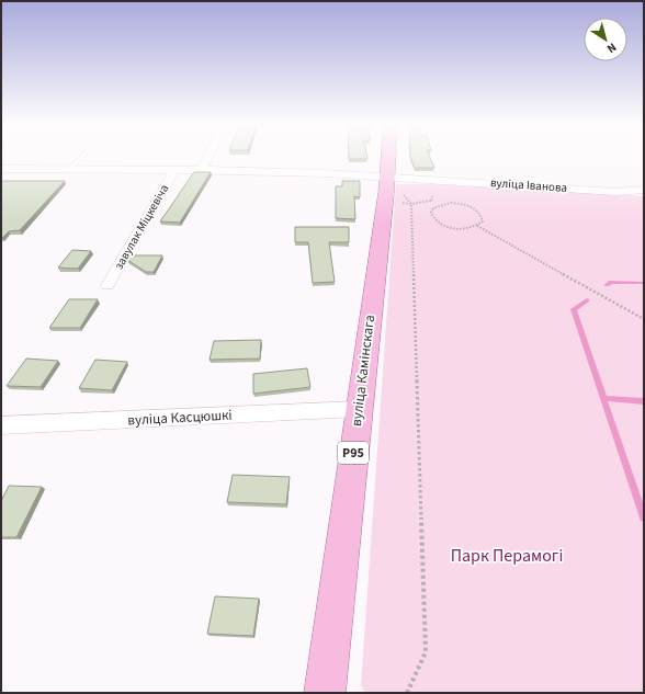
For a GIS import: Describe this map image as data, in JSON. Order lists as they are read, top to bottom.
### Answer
{
  "streets": {
    "main road": ["вуліца Камінскага", "Р95"],
    "street": ["вуліца Іванова", "завулак Міцкевіча", "вуліца Касцюшкі"]
  },
  "crossings": [
    ["вуліца Іванова", "завулак Міцкевіча"],
    ["вуліца Іванова", "вуліца Камінскага"],
    ["вуліца Камінскага", "вуліца Касцюшкі"]
  ],
  "parks": ["Парк Перамогі"],
  "north": "bottom right"
}
